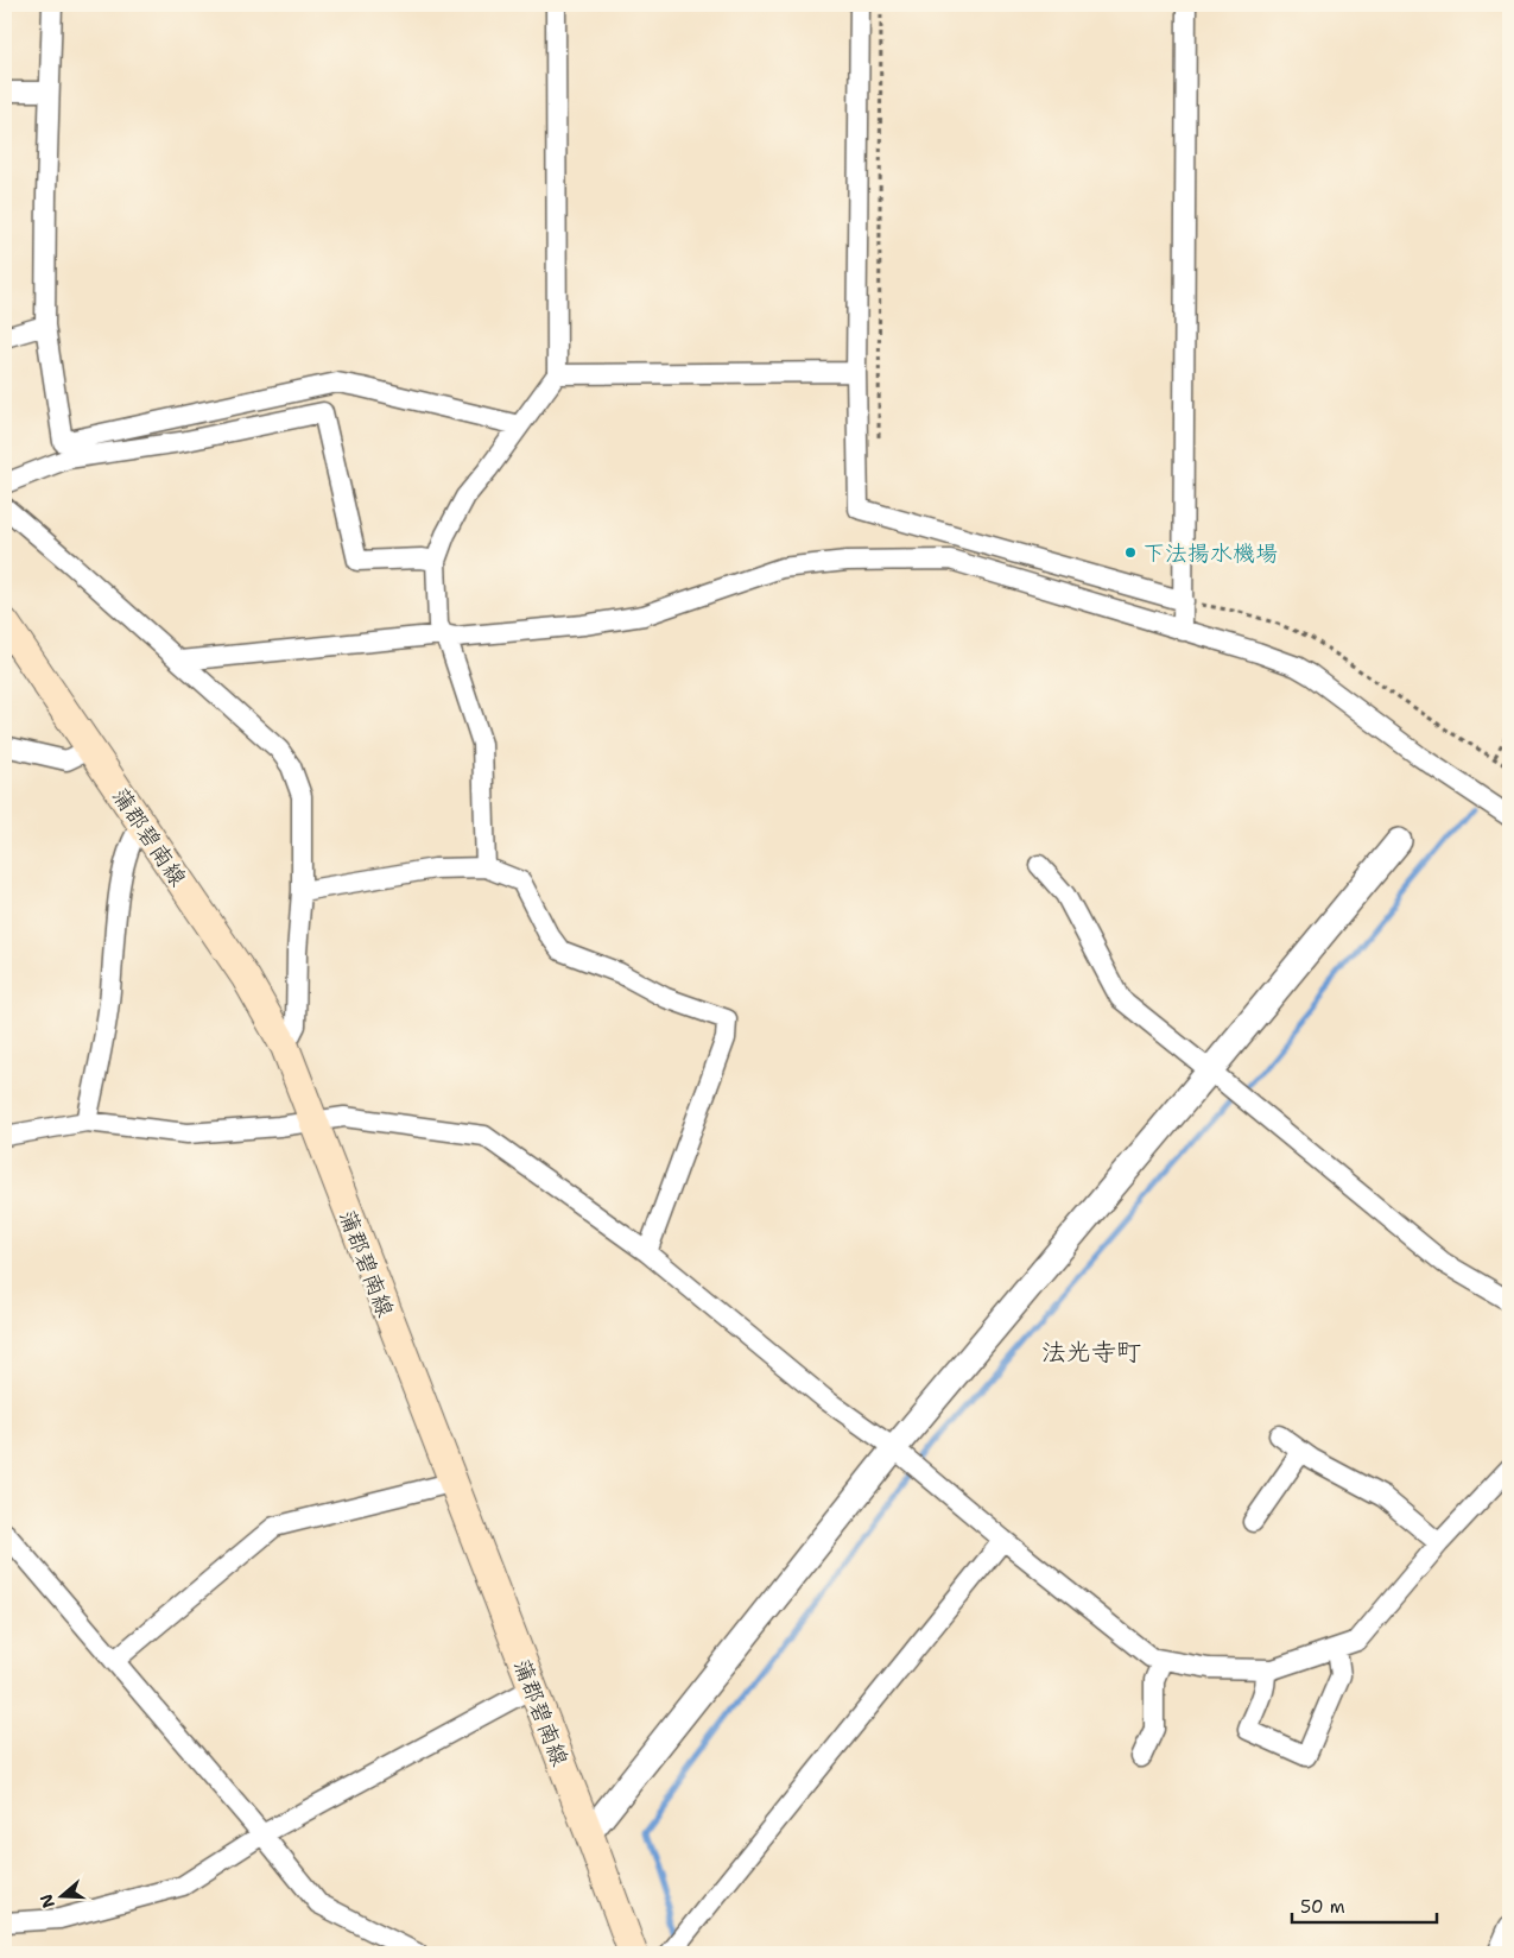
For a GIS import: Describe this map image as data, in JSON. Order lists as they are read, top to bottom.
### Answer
{
  "streets": {
    "main road": ["蒲郡碧南線"]
  },
  "districts": ["法光寺町"],
  "places": ["下法揚水機場"],
  "scale_bar": "50 m",
  "north": "left"
}
